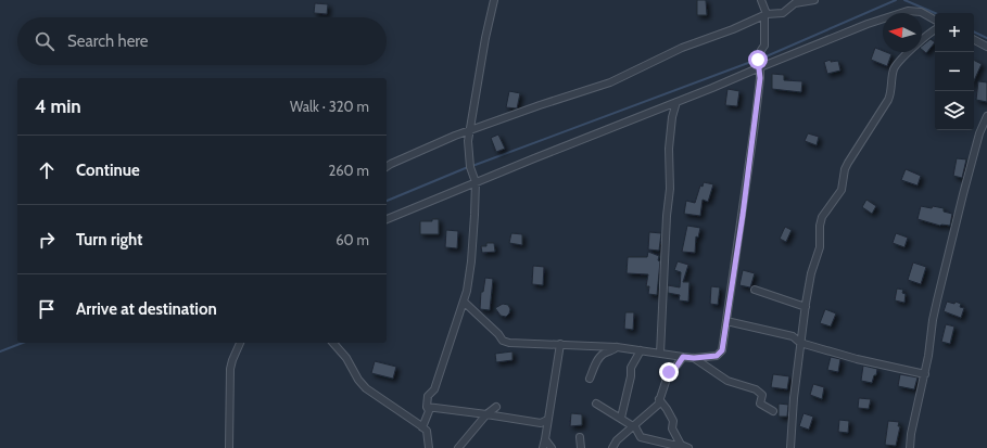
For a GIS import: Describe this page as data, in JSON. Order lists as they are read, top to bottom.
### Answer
{
  "north": "left",
  "page": {
    "map_buttons": ["+", "−"],
    "search": "Search here",
    "heading": ["4 min", "Walk · 320 m"],
    "list": [
      ["Continue", "260 m"],
      ["Turn right", "60 m"],
      "Arrive at destination"
    ]
  }
}
